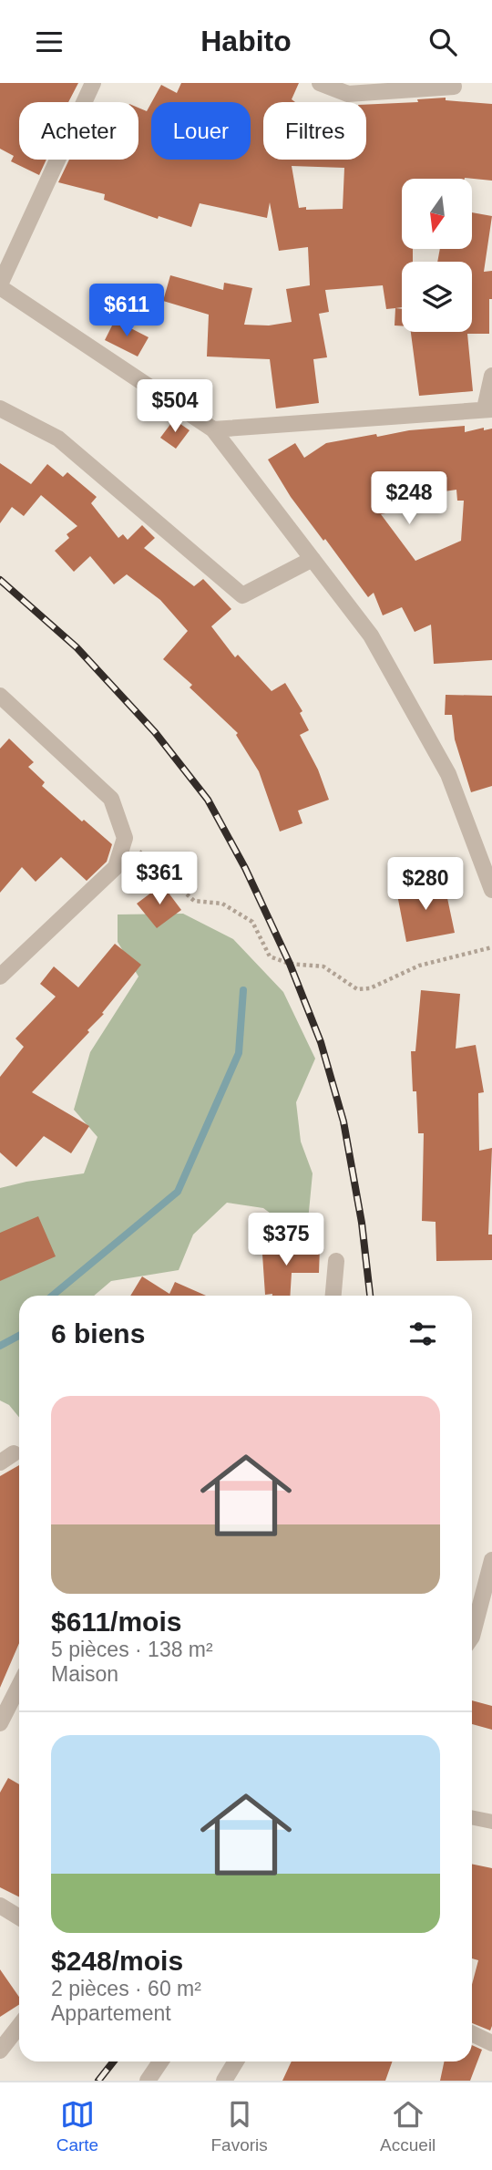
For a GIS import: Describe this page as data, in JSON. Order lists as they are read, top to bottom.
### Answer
{
  "north": "bottom",
  "page": {
    "header": "Habito",
    "chip": ["Acheter", "Louer", "Filtres"],
    "price": [
      "$611",
      "$504",
      "$248",
      "$361",
      "$280",
      "$375"
    ],
    "heading": "6 biens",
    "list": [
      {
        "name": "$611/mois",
        "note": "5 pièces · 138 m² · Maison"
      },
      {
        "name": "$248/mois",
        "note": "2 pièces · 60 m² · Appartement"
      }
    ],
    "tabs": ["Carte", "Favoris", "Accueil"]
  }
}
